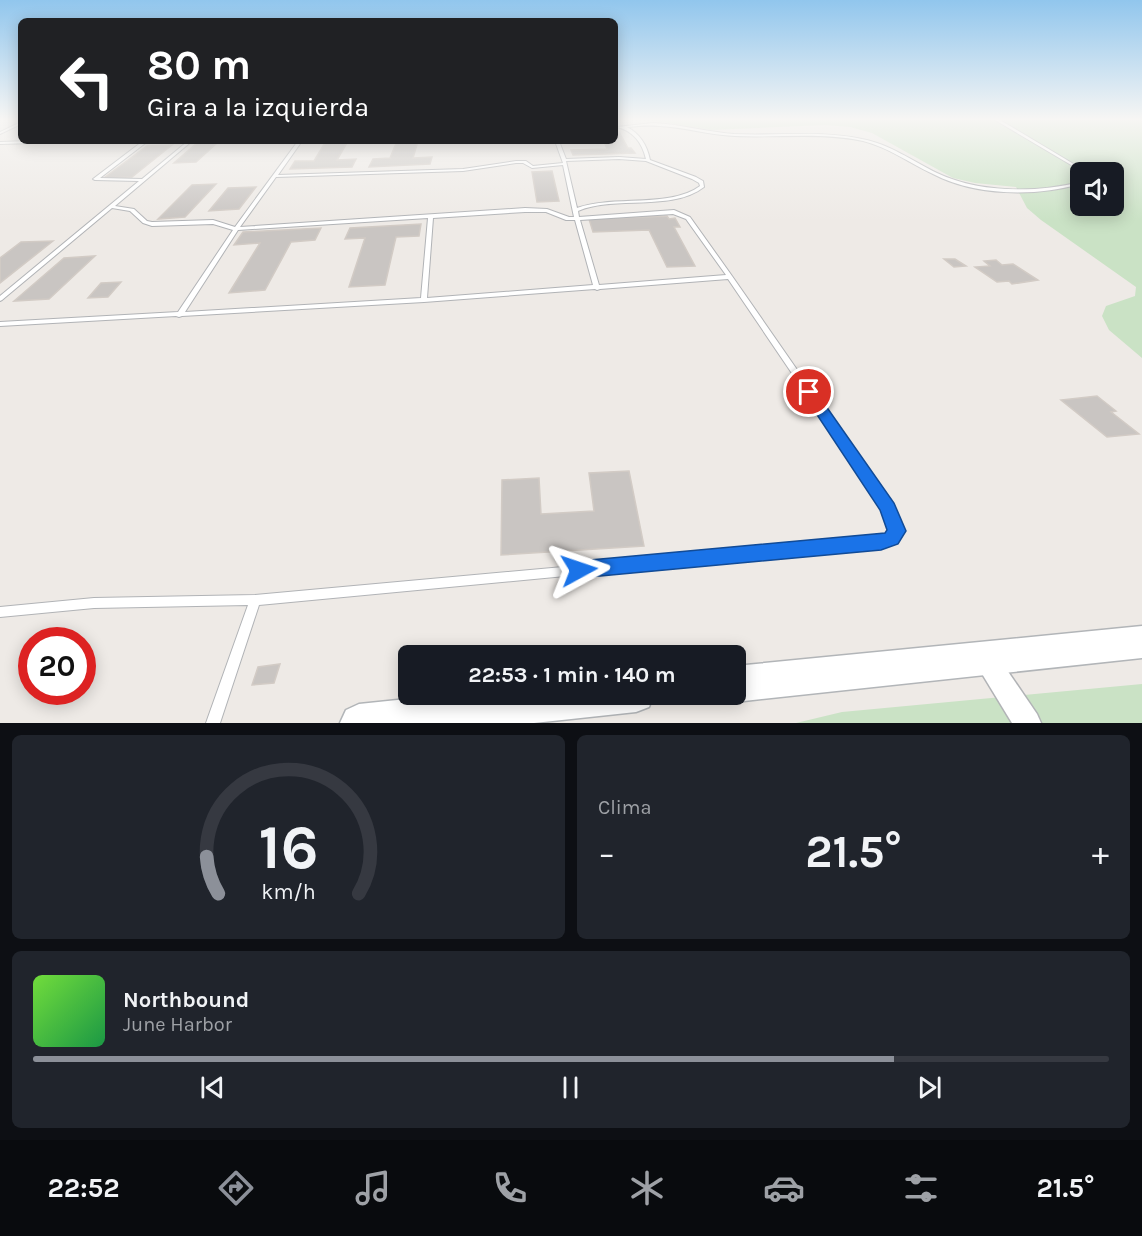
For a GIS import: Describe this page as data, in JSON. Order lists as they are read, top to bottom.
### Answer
{
  "page": {
    "turn": ["80 m", "Gira a la izquierda"],
    "limit": "20",
    "trip": "22:53 · 1 min · 140 m",
    "tile": "Clima",
    "heat": ["−", "21.5°", "+"],
    "song": ["Northbound", "June Harbor"],
    "tabs": ["22:52", "21.5°"],
    "gauge": ["16", "km/h"]
  }
}
